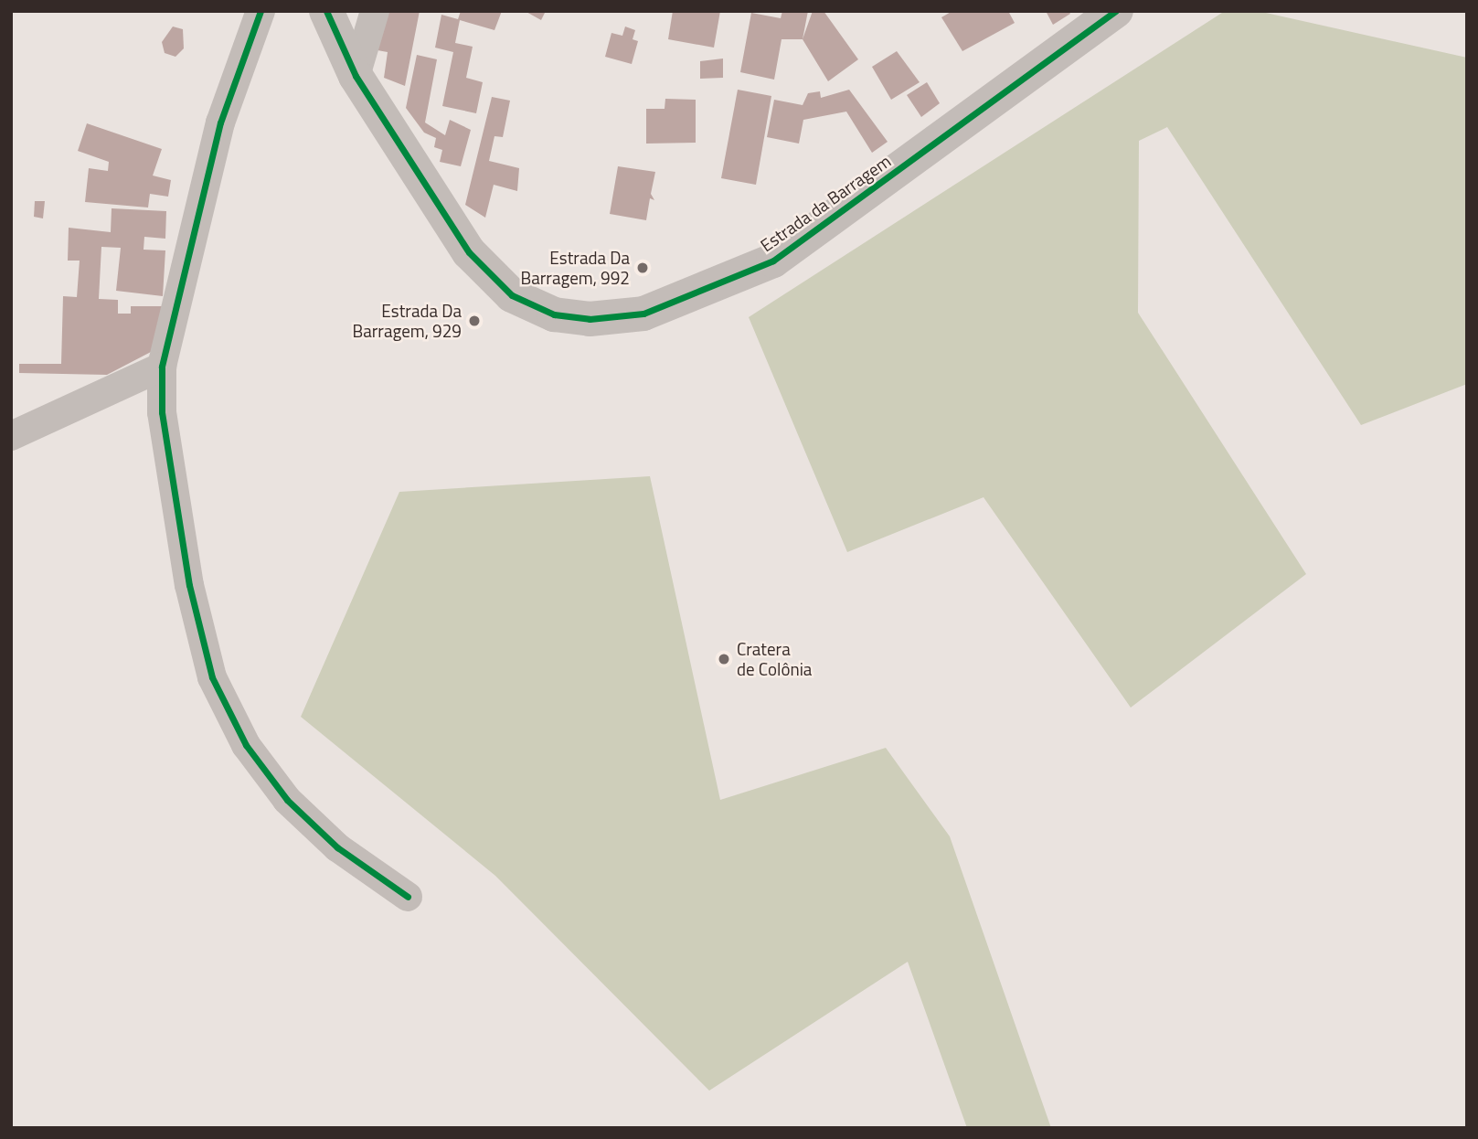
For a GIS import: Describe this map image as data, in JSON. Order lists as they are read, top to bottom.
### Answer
{
  "streets": {
    "street": ["Estrada da Barragem"]
  },
  "places": ["Estrada Da Barragem, 992", "Estrada Da Barragem, 929", "Cratera de Colônia"]
}
